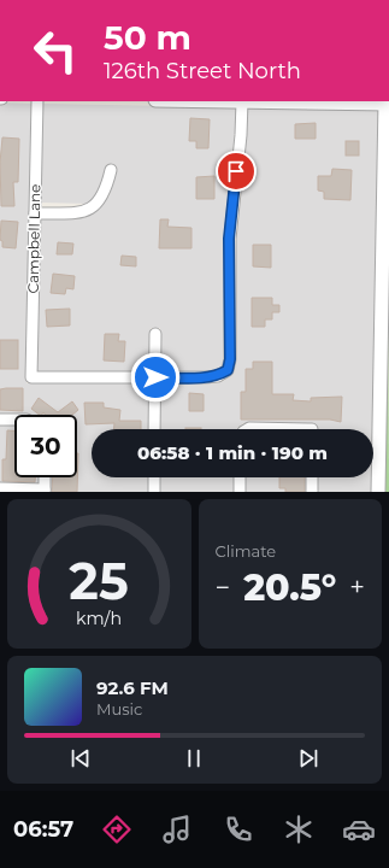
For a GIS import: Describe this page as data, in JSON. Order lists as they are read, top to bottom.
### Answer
{
  "streets": {
    "street": ["Campbell Lane"]
  },
  "page": {
    "turn": ["50 m", "126th Street North"],
    "limit": "30",
    "trip": "06:58 · 1 min · 190 m",
    "tile": "Climate",
    "heat": ["−", "20.5°", "+"],
    "song": ["92.6 FM", "Music"],
    "tabs": "06:57",
    "gauge": ["25", "km/h"]
  }
}
